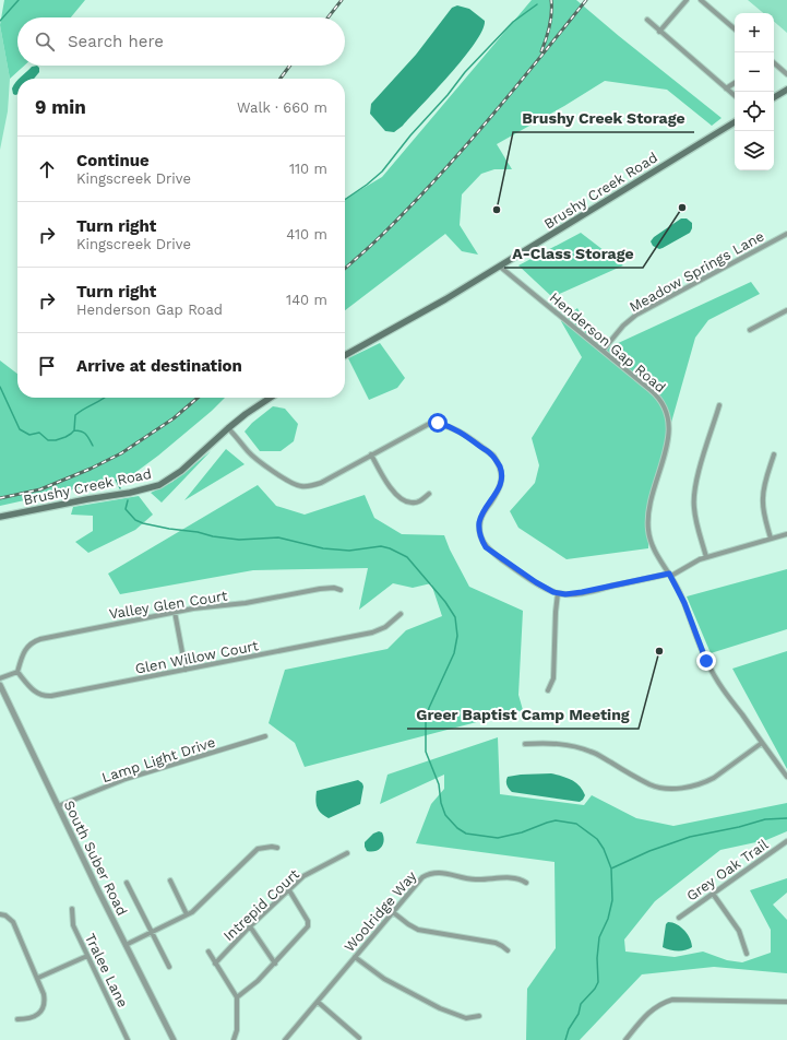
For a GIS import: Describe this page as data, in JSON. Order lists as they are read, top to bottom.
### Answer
{
  "streets": {
    "main road": ["Brushy Creek Road"],
    "street": [
      "Meadow Springs Lane",
      "Henderson Gap Road",
      "Valley Glen Court",
      "Glen Willow Court",
      "Lamp Light Drive",
      "South Suber Road",
      "Grey Oak Trail",
      "Intrepid Court",
      "Woolridge Way",
      "Tralee Lane"
    ]
  },
  "crossings": [
    ["Brushy Creek Road", "Henderson Gap Road"],
    ["Meadow Springs Lane", "Henderson Gap Road"],
    ["Valley Glen Court", "Glen Willow Court"],
    ["Lamp Light Drive", "South Suber Road"]
  ],
  "places": ["A-Class Storage", "Brushy Creek Storage", "Greer Baptist Camp Meeting"],
  "page": {
    "map_buttons": ["+", "−"],
    "search": "Search here",
    "heading": ["9 min", "Walk · 660 m"],
    "list": [
      ["Continue", "Kingscreek Drive", "110 m"],
      ["Turn right", "Kingscreek Drive", "410 m"],
      ["Turn right", "Henderson Gap Road", "140 m"],
      "Arrive at destination"
    ]
  }
}
